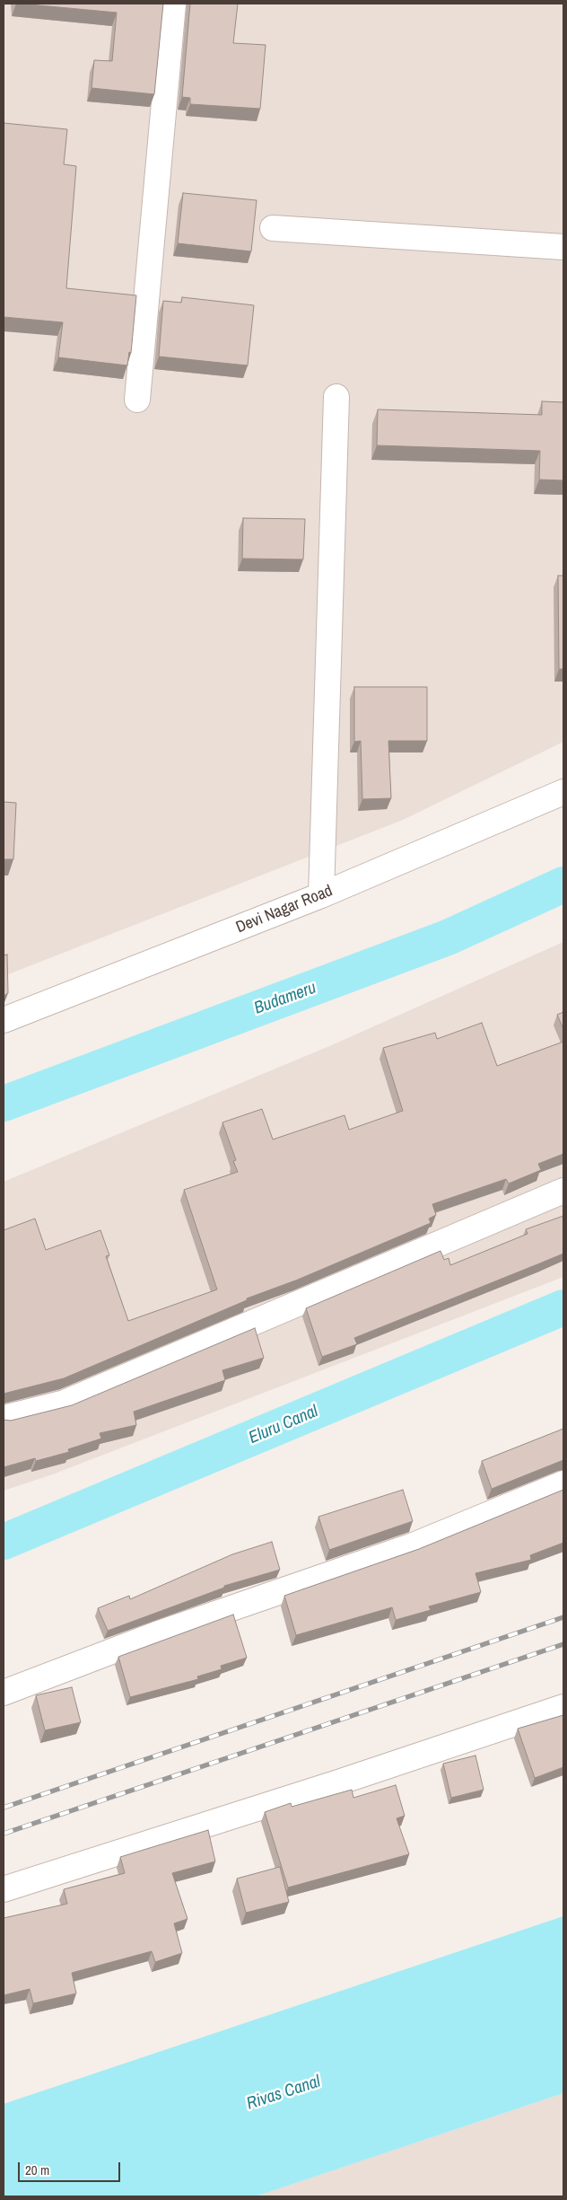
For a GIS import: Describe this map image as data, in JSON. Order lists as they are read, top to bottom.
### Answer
{
  "streets": {
    "street": ["Devi Nagar Road"]
  },
  "water": ["Budameru", "Eluru Canal", "Rivas Canal"],
  "scale_bar": "20 m"
}
